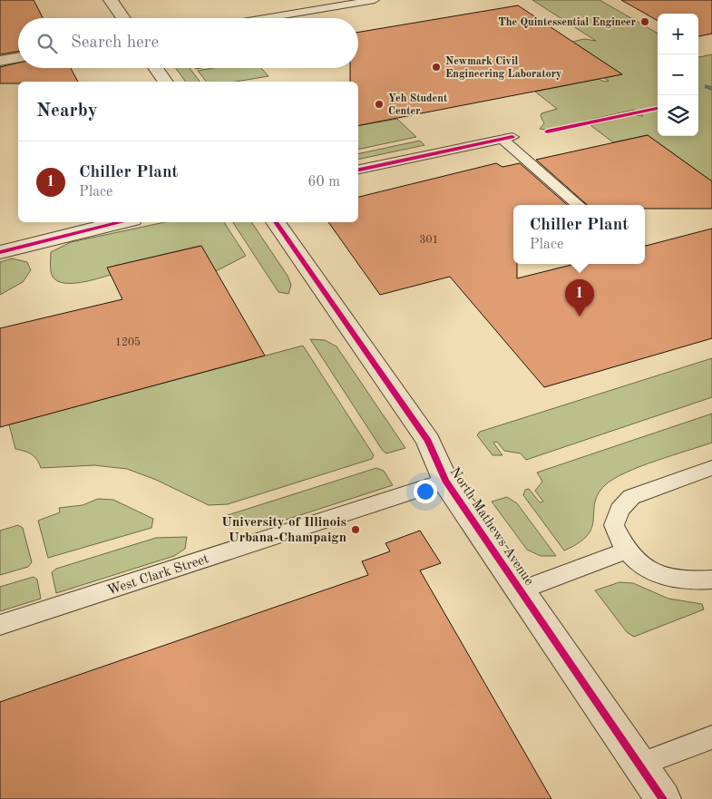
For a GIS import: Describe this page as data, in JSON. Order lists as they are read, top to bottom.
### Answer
{
  "streets": {
    "street": ["North Mathews Avenue"],
    "lane": ["West Clark Street"]
  },
  "crossings": [
    ["North Mathews Avenue", "West Clark Street"]
  ],
  "places": [
    "The Quintessential Engineer",
    "Newmark Civil Engineering Laboratory",
    "Yeh Student Center",
    "University of Illinois Urbana-Champaign"
  ],
  "house_numbers": ["301", "1205"],
  "page": {
    "map_buttons": ["+", "−"],
    "search": "Search here",
    "heading": "Nearby",
    "list": [
      {
        "mark": "1",
        "name": "Chiller Plant",
        "note": "Place",
        "value": "60 m"
      }
    ],
    "popup": ["Chiller Plant", "Place"],
    "pins": "1"
  }
}
